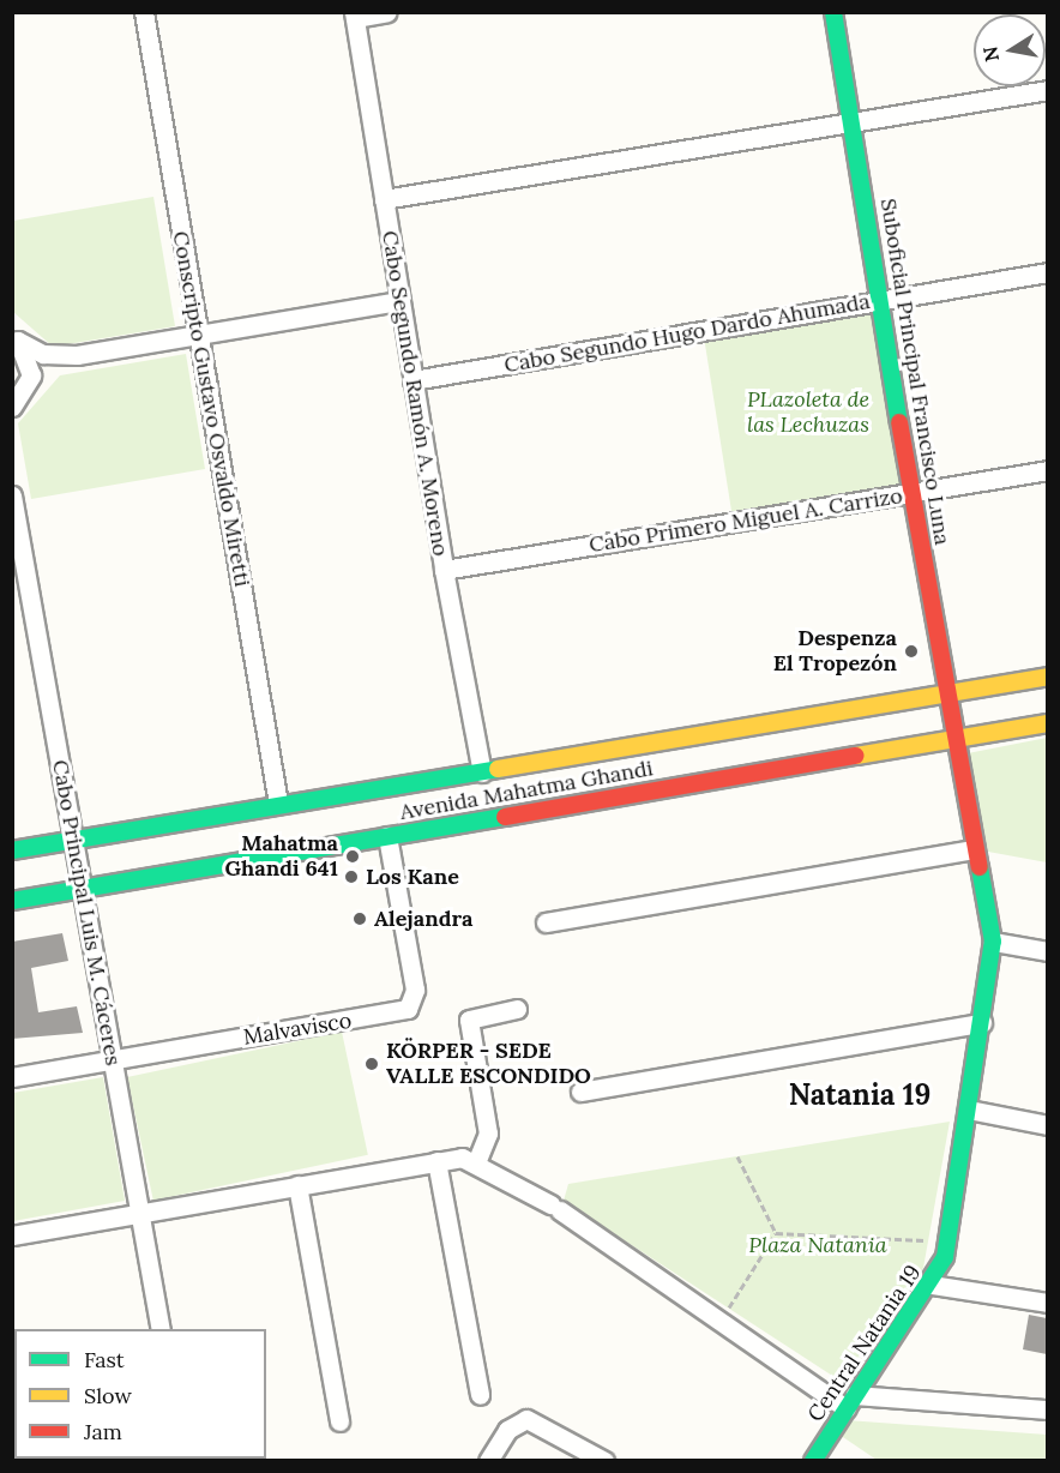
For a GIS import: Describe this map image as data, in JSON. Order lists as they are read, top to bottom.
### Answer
{
  "streets": {
    "main road": ["Suboficial Principal Francisco Luna", "Avenida Mahatma Ghandi", "Central Natania 19"],
    "street": [
      "Cabo Segundo Hugo Dardo Ahumada",
      "Cabo Segundo Ramón A. Moreno",
      "Conscripto Gustavo Osvaldo Miretti",
      "Cabo Primero Miguel A. Carrizo",
      "Cabo Principal Luis M. Cáceres",
      "Malvavisco"
    ]
  },
  "crossings": [
    ["Cabo Segundo Hugo Dardo Ahumada", "Suboficial Principal Francisco Luna"],
    ["Cabo Segundo Hugo Dardo Ahumada", "Cabo Segundo Ramón A. Moreno"],
    ["Suboficial Principal Francisco Luna", "Cabo Primero Miguel A. Carrizo"],
    ["Suboficial Principal Francisco Luna", "Avenida Mahatma Ghandi"],
    ["Suboficial Principal Francisco Luna", "Central Natania 19"],
    ["Cabo Segundo Ramón A. Moreno", "Cabo Primero Miguel A. Carrizo"],
    ["Cabo Segundo Ramón A. Moreno", "Avenida Mahatma Ghandi"],
    ["Conscripto Gustavo Osvaldo Miretti", "Avenida Mahatma Ghandi"],
    ["Avenida Mahatma Ghandi", "Cabo Principal Luis M. Cáceres"],
    ["Avenida Mahatma Ghandi", "Malvavisco"],
    ["Avenida Mahatma Ghandi", "Central Natania 19"],
    ["Cabo Principal Luis M. Cáceres", "Malvavisco"]
  ],
  "districts": ["Natania 19"],
  "parks": ["PLazoleta de las Lechuzas", "Plaza Natania"],
  "places": [
    "Despenza El Tropezón",
    "Mahatma Ghandi 641",
    "Los Kane",
    "Alejandra",
    "KÖRPER - SEDE VALLE ESCONDIDO"
  ],
  "legend": ["Fast", "Slow", "Jam"],
  "north": "left"
}
